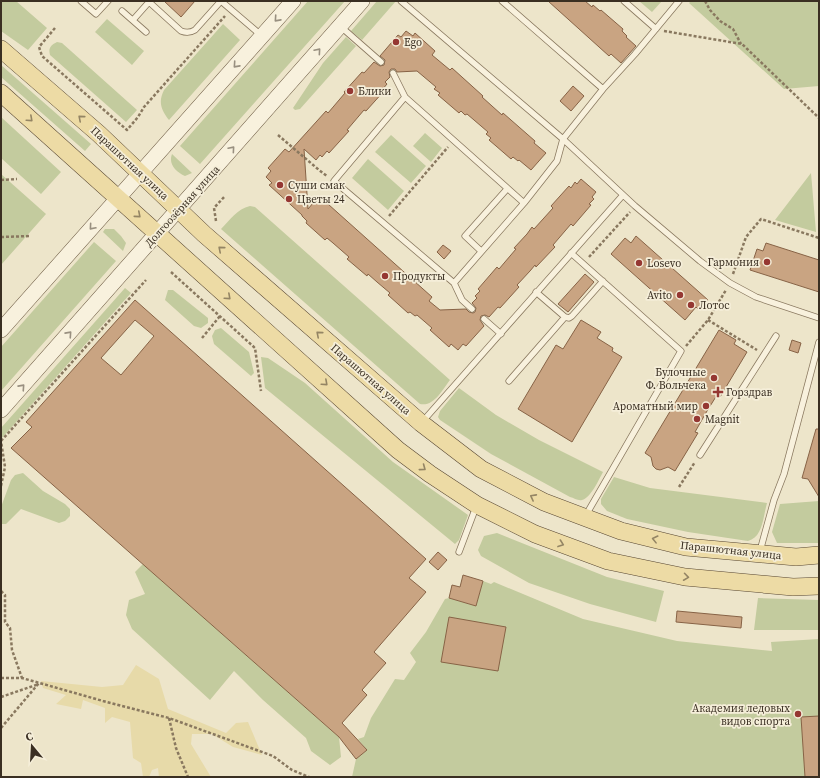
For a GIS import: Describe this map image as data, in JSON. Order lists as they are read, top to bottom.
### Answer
{
  "streets": {
    "main road": ["Парашютная улица", "Долгоозёрная улица"]
  },
  "crossings": [
    ["Парашютная улица", "Долгоозёрная улица"]
  ],
  "places": {
    "other": [
      "Ego",
      "Блики",
      "Суши смак",
      "Цветы 24",
      "Гармония",
      "Losevo",
      "Продукты",
      "Avito",
      "Лотос",
      "Булочные Ф. Вольчека",
      "Ароматный мир",
      "Magnit",
      "Академия ледовых видов спорта"
    ],
    "health": ["Горздрав"]
  },
  "north": "top"
}
